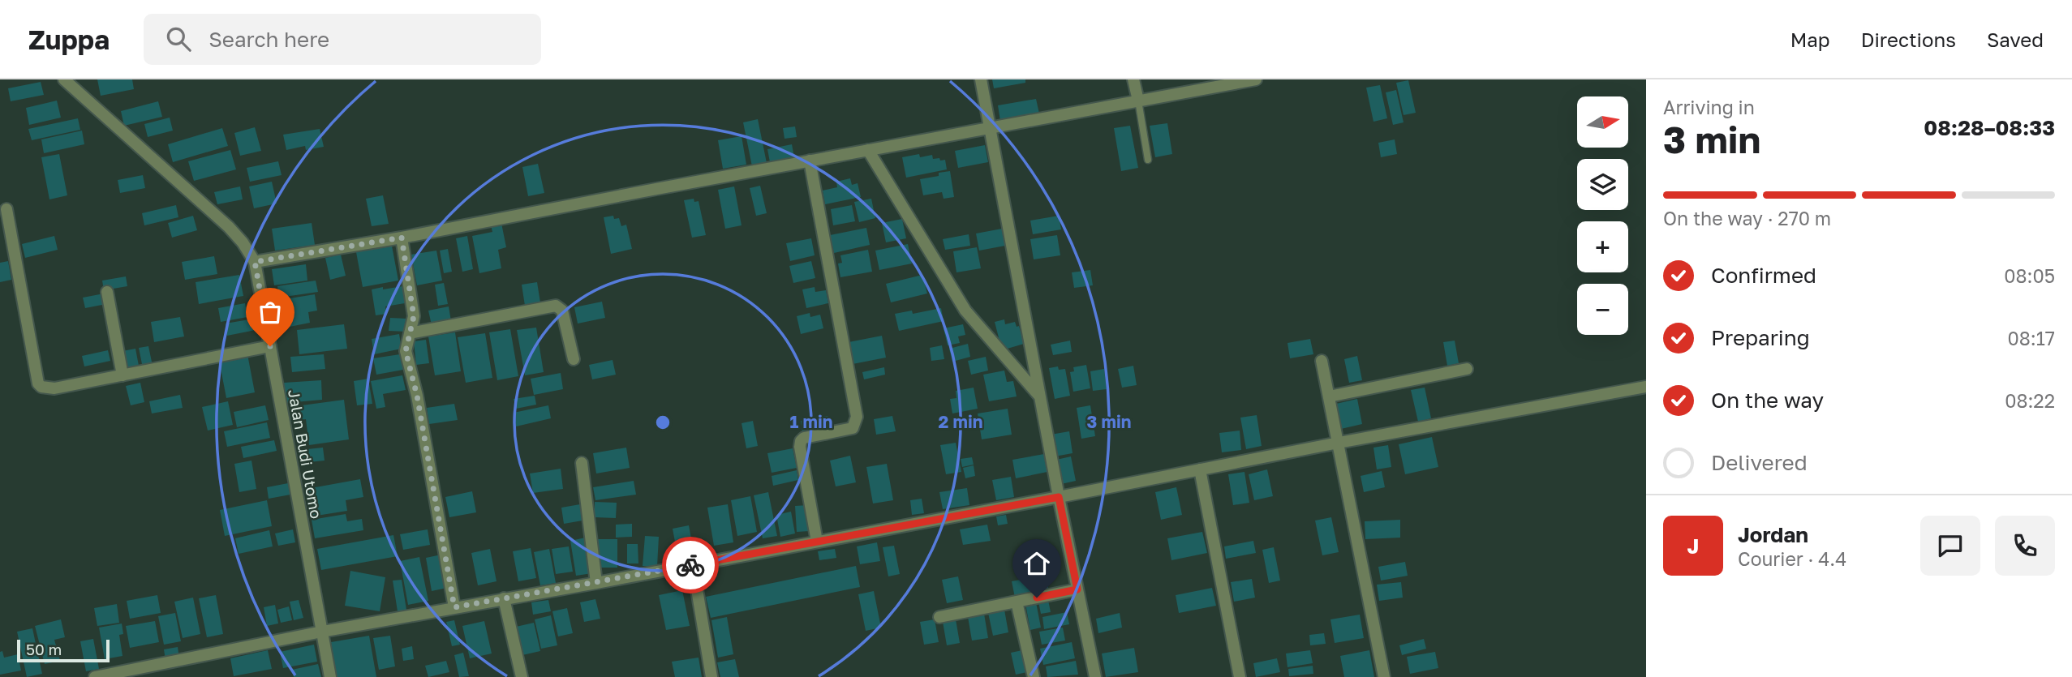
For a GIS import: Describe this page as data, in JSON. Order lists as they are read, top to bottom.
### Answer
{
  "streets": {
    "street": ["Jalan Budi Utomo"]
  },
  "scale_bar": "50 m",
  "north": "right",
  "page": {
    "header": "Zuppa",
    "search": "Search here",
    "nav": ["Map", "Directions", "Saved"],
    "heading": ["3 min", "Arriving in", "08:28–08:33"],
    "panel": ["Jordan", "Courier · 4.4"],
    "map_buttons": ["+", "−"],
    "bar": "On the way · 270 m",
    "list": [
      ["Confirmed", "08:05"],
      ["Preparing", "08:17"],
      ["On the way", "08:22"],
      "Delivered"
    ],
    "round": "J",
    "scale": "50 m"
  },
  "rings": ["1 min", "2 min", "3 min"]
}
